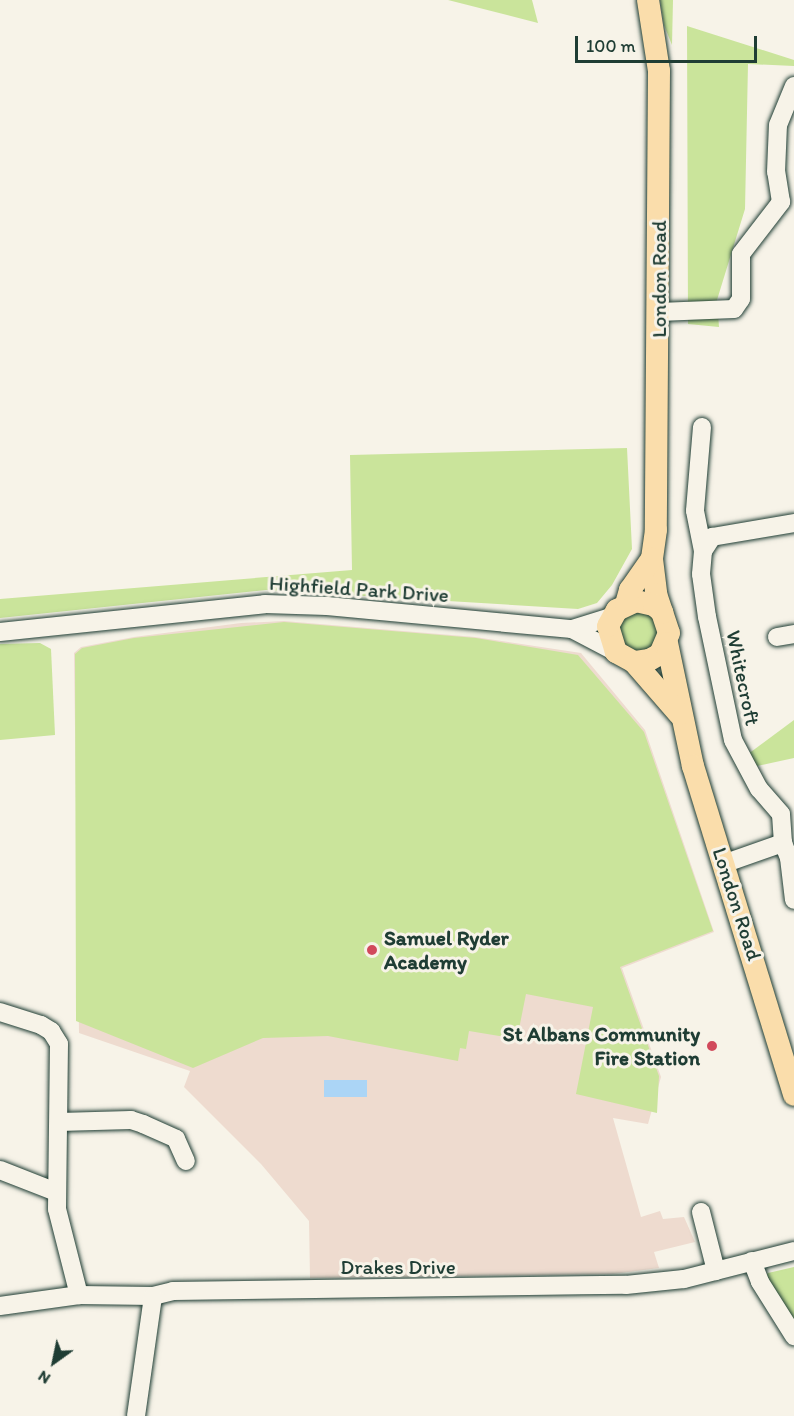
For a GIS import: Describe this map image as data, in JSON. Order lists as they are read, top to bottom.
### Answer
{
  "streets": {
    "main road": ["London Road"],
    "street": ["Highfield Park Drive", "Whitecroft", "Drakes Drive"]
  },
  "crossings": [
    ["London Road", "Highfield Park Drive"]
  ],
  "places": ["Samuel Ryder Academy", "St Albans Community Fire Station"],
  "scale_bar": "100 m",
  "north": "bottom left"
}
